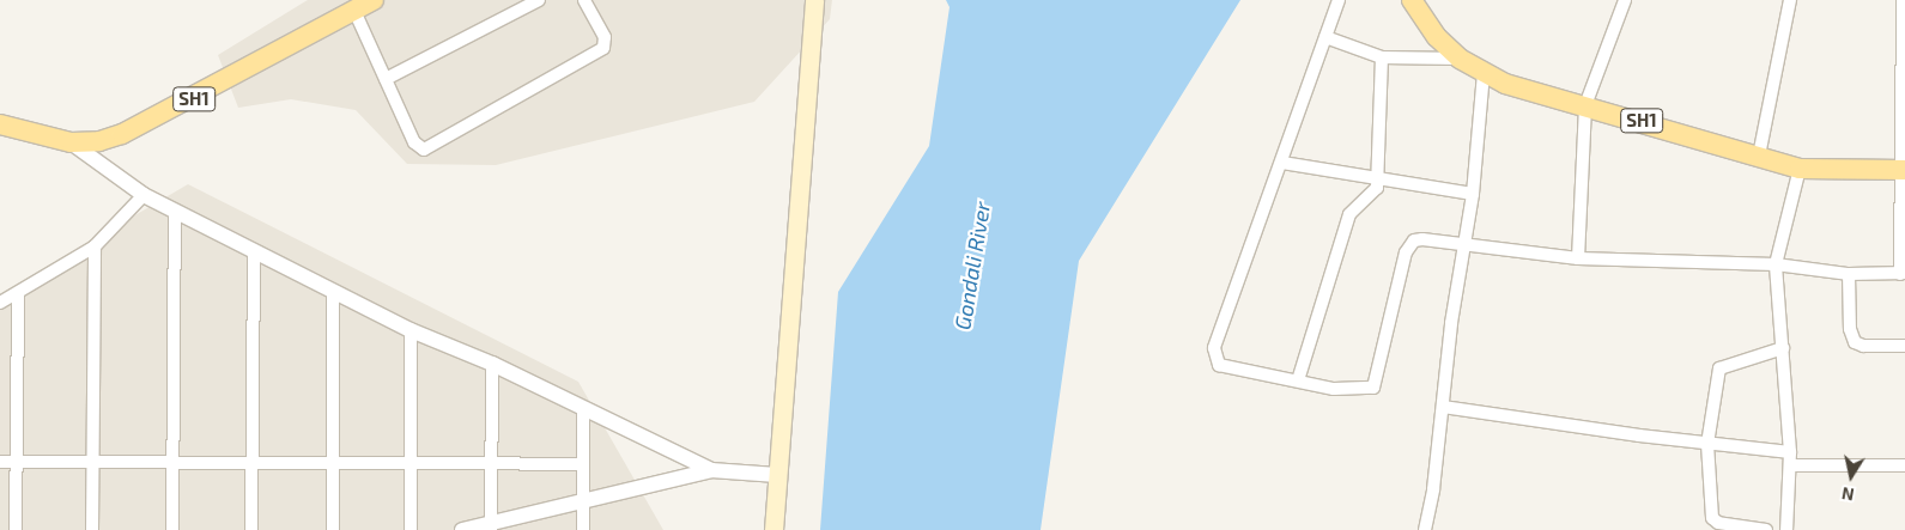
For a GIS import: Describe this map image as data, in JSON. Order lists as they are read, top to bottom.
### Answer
{
  "streets": {
    "main road": ["SH1"]
  },
  "water": ["Gondali River"],
  "north": "bottom"
}
